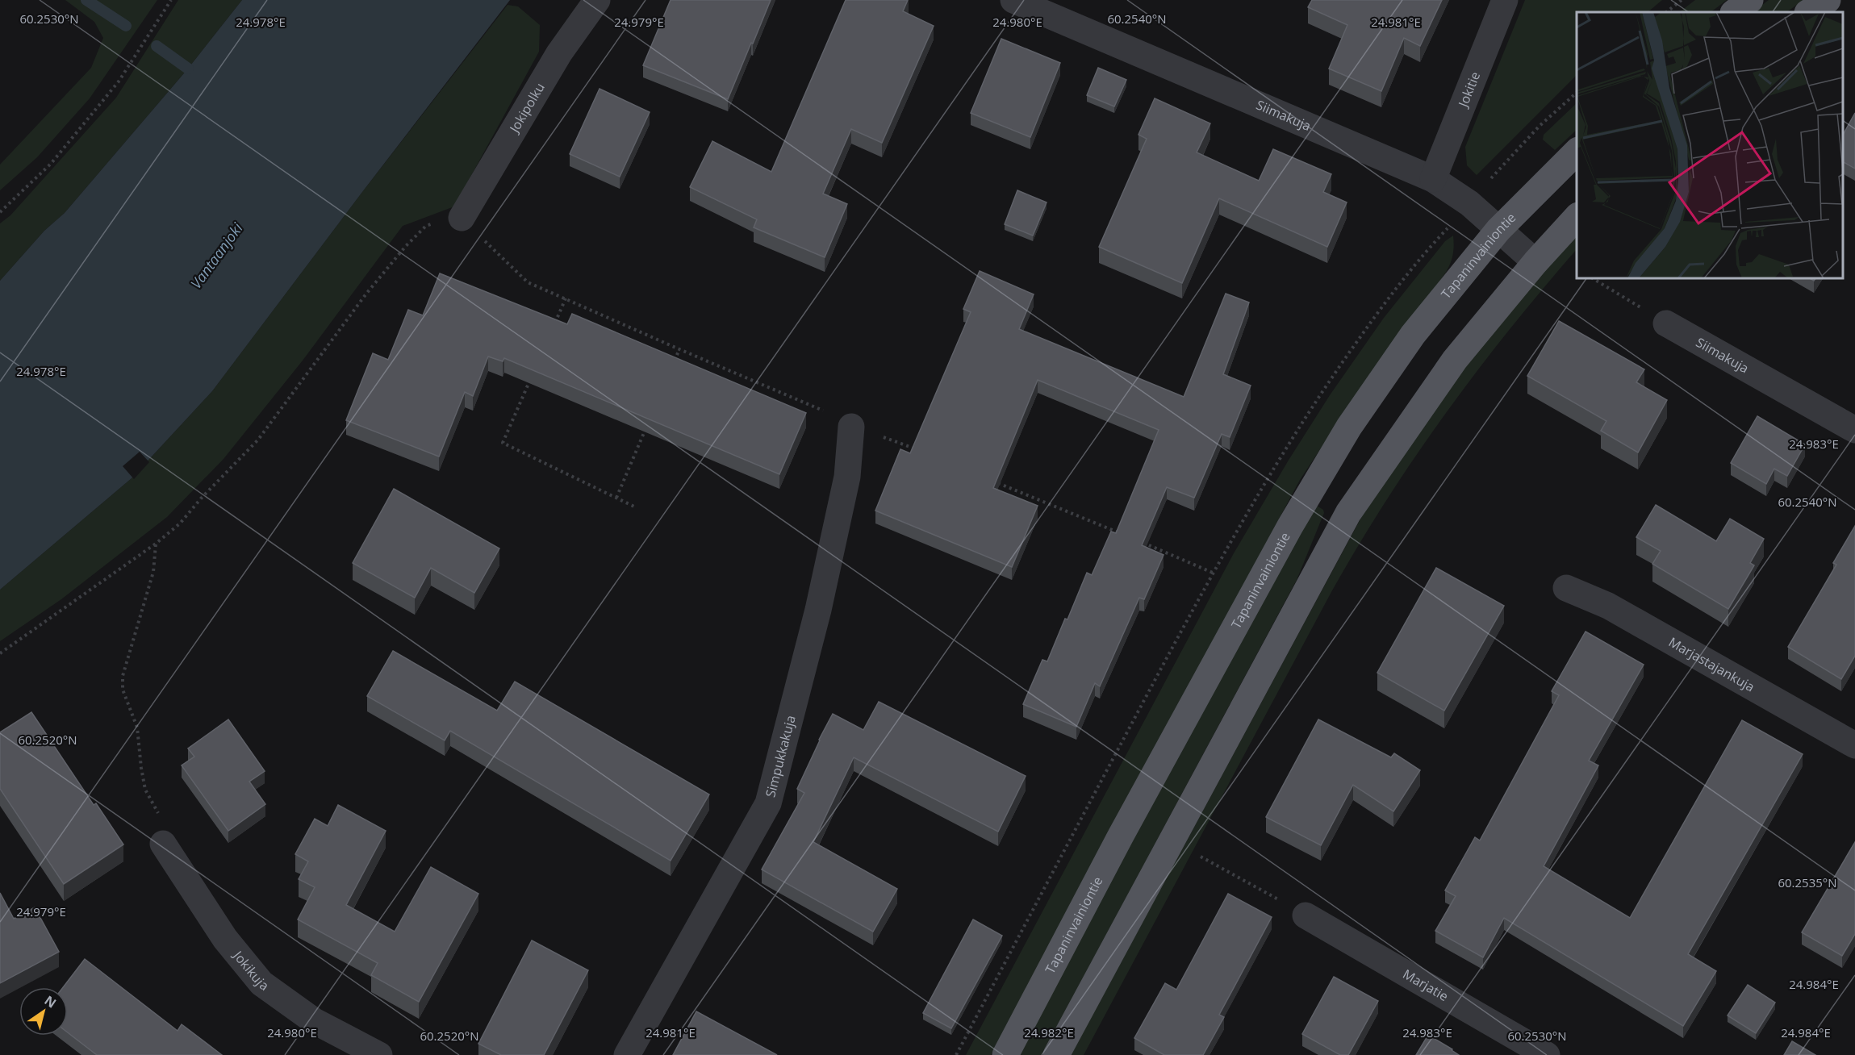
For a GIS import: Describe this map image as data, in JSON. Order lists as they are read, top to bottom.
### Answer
{
  "streets": {
    "main road": ["Tapaninvainiontie"],
    "street": [
      "Jokitie",
      "Jokipolku",
      "Siimakuja",
      "Marjastajankuja",
      "Simpukkakuja",
      "Jokikuja",
      "Marjatie"
    ]
  },
  "crossings": [
    ["Jokitie", "Siimakuja"],
    ["Siimakuja", "Tapaninvainiontie"]
  ],
  "water": ["Vantaanjoki"],
  "north": "top right",
  "coordinates": [
    "60.2530°N",
    "60.2540°N",
    "24.978°E",
    "24.979°E",
    "24.980°E",
    "24.981°E",
    "24.983°E",
    "60.2520°N",
    "60.2535°N",
    "24.984°E",
    "24.982°E"
  ]
}
